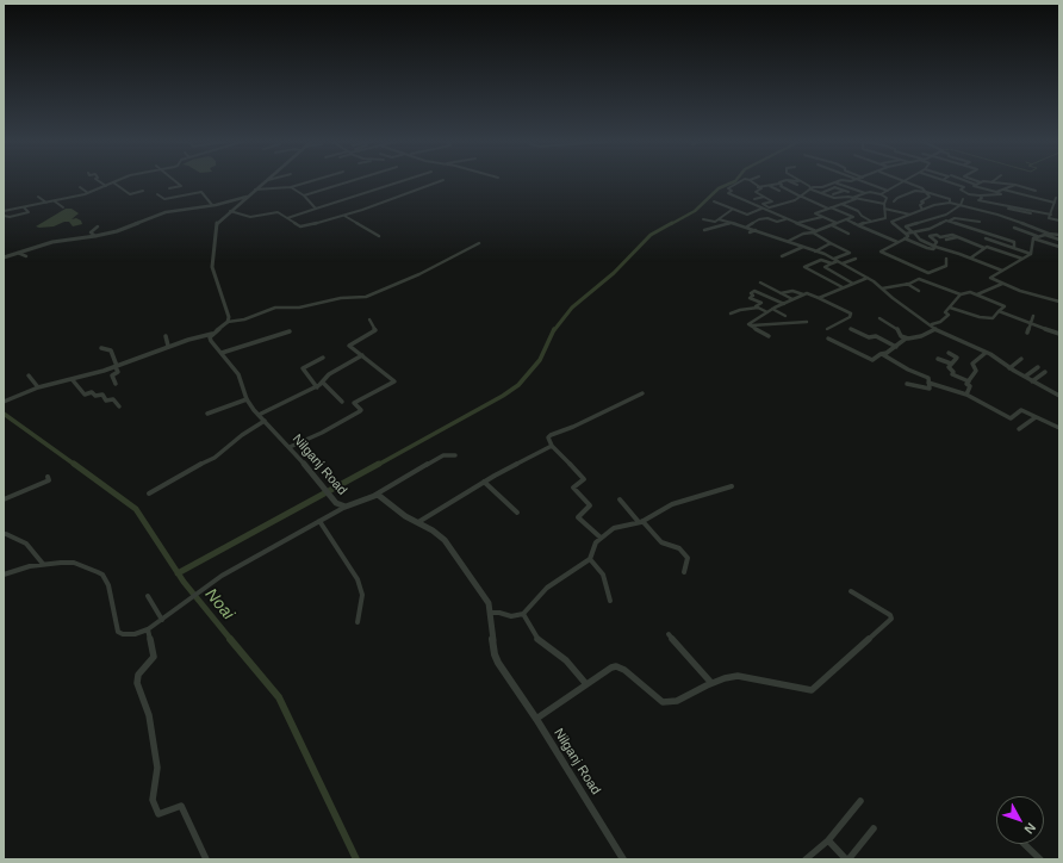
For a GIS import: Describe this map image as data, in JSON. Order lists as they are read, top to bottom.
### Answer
{
  "streets": {
    "street": ["Nilganj Road"]
  },
  "water": ["Noai"],
  "north": "bottom right"
}
